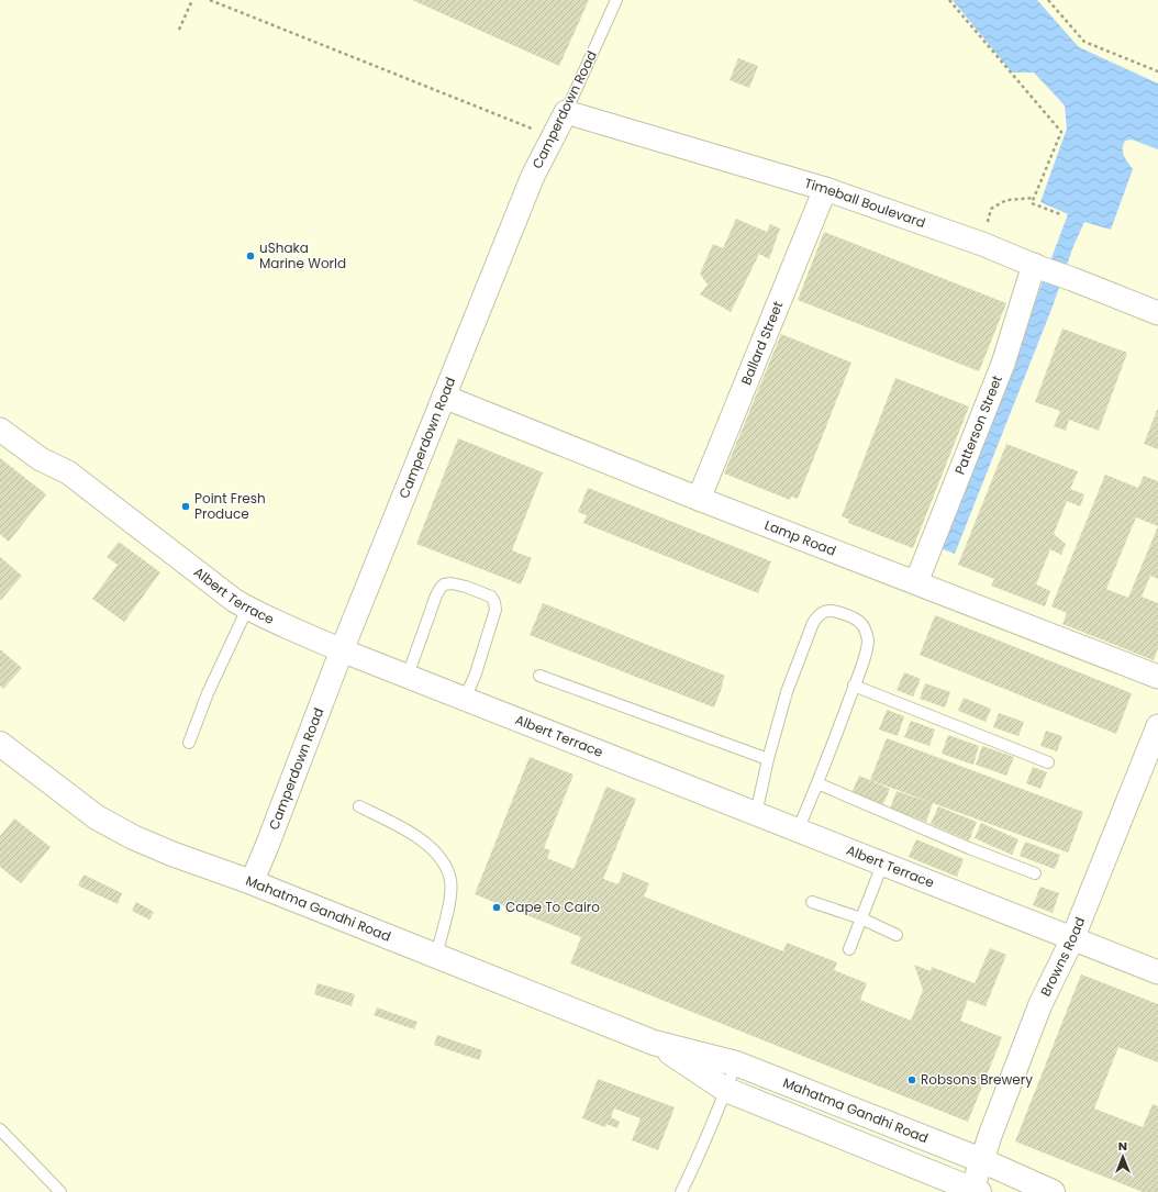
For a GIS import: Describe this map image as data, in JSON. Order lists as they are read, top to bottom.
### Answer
{
  "streets": {
    "street": [
      "Camperdown Road",
      "Timeball Boulevard",
      "Ballard Street",
      "Patterson Street",
      "Lamp Road",
      "Albert Terrace",
      "Mahatma Gandhi Road",
      "Browns Road"
    ]
  },
  "crossings": [
    ["Camperdown Road", "Timeball Boulevard"],
    ["Camperdown Road", "Lamp Road"],
    ["Camperdown Road", "Albert Terrace"],
    ["Camperdown Road", "Mahatma Gandhi Road"],
    ["Timeball Boulevard", "Ballard Street"],
    ["Timeball Boulevard", "Patterson Street"],
    ["Ballard Street", "Lamp Road"],
    ["Patterson Street", "Lamp Road"],
    ["Albert Terrace", "Browns Road"],
    ["Mahatma Gandhi Road", "Browns Road"]
  ],
  "places": [
    "uShaka Marine World",
    "Point Fresh Produce",
    "Cape To Cairo",
    "Robsons Brewery"
  ],
  "north": "top"
}
